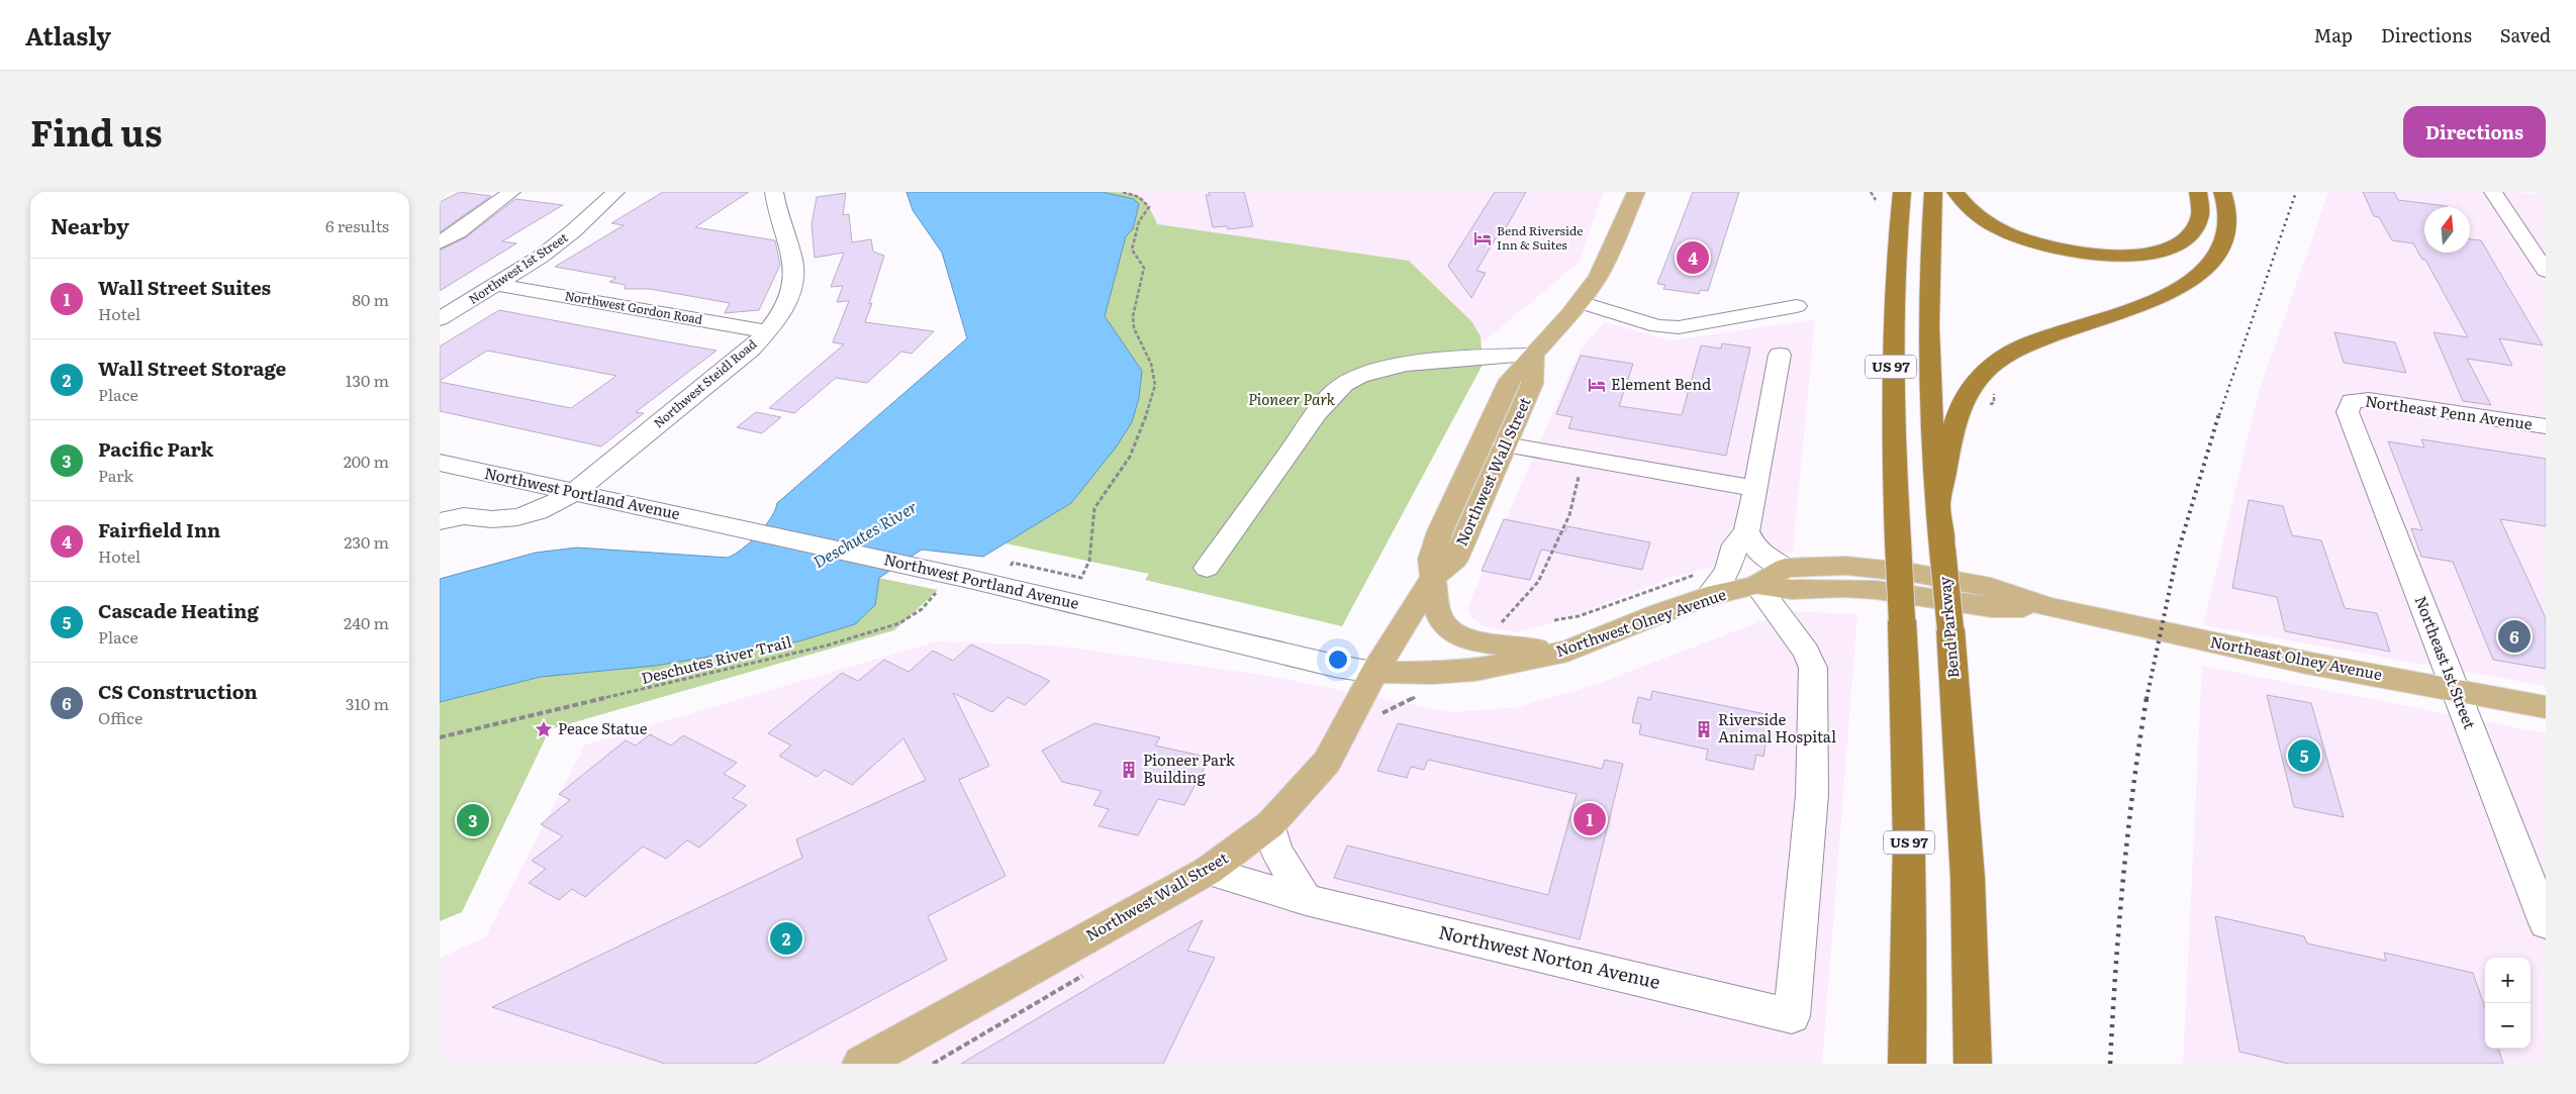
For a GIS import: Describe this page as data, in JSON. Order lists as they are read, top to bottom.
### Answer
{
  "streets": {
    "highway": ["US 97", "Bend Parkway"],
    "main road": ["Northwest Wall Street", "Northwest Olney Avenue", "Northeast Olney Avenue"],
    "street": [
      "Northwest 1st Street",
      "Northwest Gordon Road",
      "Northwest Steidl Road",
      "Northeast Penn Avenue",
      "Northwest Portland Avenue",
      "Northeast 1st Street",
      "Northwest Norton Avenue"
    ],
    "path": ["Deschutes River Trail"]
  },
  "crossings": [
    ["Northwest 1st Street", "Northwest Gordon Road"],
    ["Northwest Gordon Road", "Northwest Steidl Road"],
    ["US 97", "Northwest Olney Avenue"],
    ["US 97", "Northeast Olney Avenue"],
    ["Northwest Steidl Road", "Northwest Portland Avenue"],
    ["Northeast Penn Avenue", "Northeast 1st Street"],
    ["Northwest Wall Street", "Northwest Portland Avenue"],
    ["Northwest Wall Street", "Northwest Olney Avenue"],
    ["Northwest Wall Street", "Northwest Norton Avenue"],
    ["Northwest Portland Avenue", "Northwest Olney Avenue"],
    ["Northwest Portland Avenue", "Deschutes River Trail"],
    ["Northwest Olney Avenue", "Northeast Olney Avenue"],
    ["Northwest Olney Avenue", "Northwest Norton Avenue"],
    ["Northeast Olney Avenue", "Northeast 1st Street"]
  ],
  "water": ["Deschutes River"],
  "parks": ["Pioneer Park"],
  "places": {
    "hotel": ["Bend Riverside Inn & Suites", "Element Bend"],
    "place": ["Peace Statue"],
    "building": ["Riverside Animal Hospital", "Pioneer Park Building"]
  },
  "north": "top",
  "page": {
    "header": "Atlasly",
    "nav": ["Map", "Directions", "Saved"],
    "title": "Find us",
    "buttons": "Directions",
    "heading": ["Nearby", "6 results"],
    "pins": [
      "4",
      "6",
      "5",
      "1",
      "3",
      "2"
    ],
    "list": [
      {
        "mark": "1",
        "name": "Wall Street Suites",
        "note": "Hotel",
        "value": "80 m"
      },
      {
        "mark": "2",
        "name": "Wall Street Storage",
        "note": "Place",
        "value": "130 m"
      },
      {
        "mark": "3",
        "name": "Pacific Park",
        "note": "Park",
        "value": "200 m"
      },
      {
        "mark": "4",
        "name": "Fairfield Inn",
        "note": "Hotel",
        "value": "230 m"
      },
      {
        "mark": "5",
        "name": "Cascade Heating",
        "note": "Place",
        "value": "240 m"
      },
      {
        "mark": "6",
        "name": "CS Construction",
        "note": "Office",
        "value": "310 m"
      }
    ],
    "map_buttons": ["+", "−"]
  }
}
